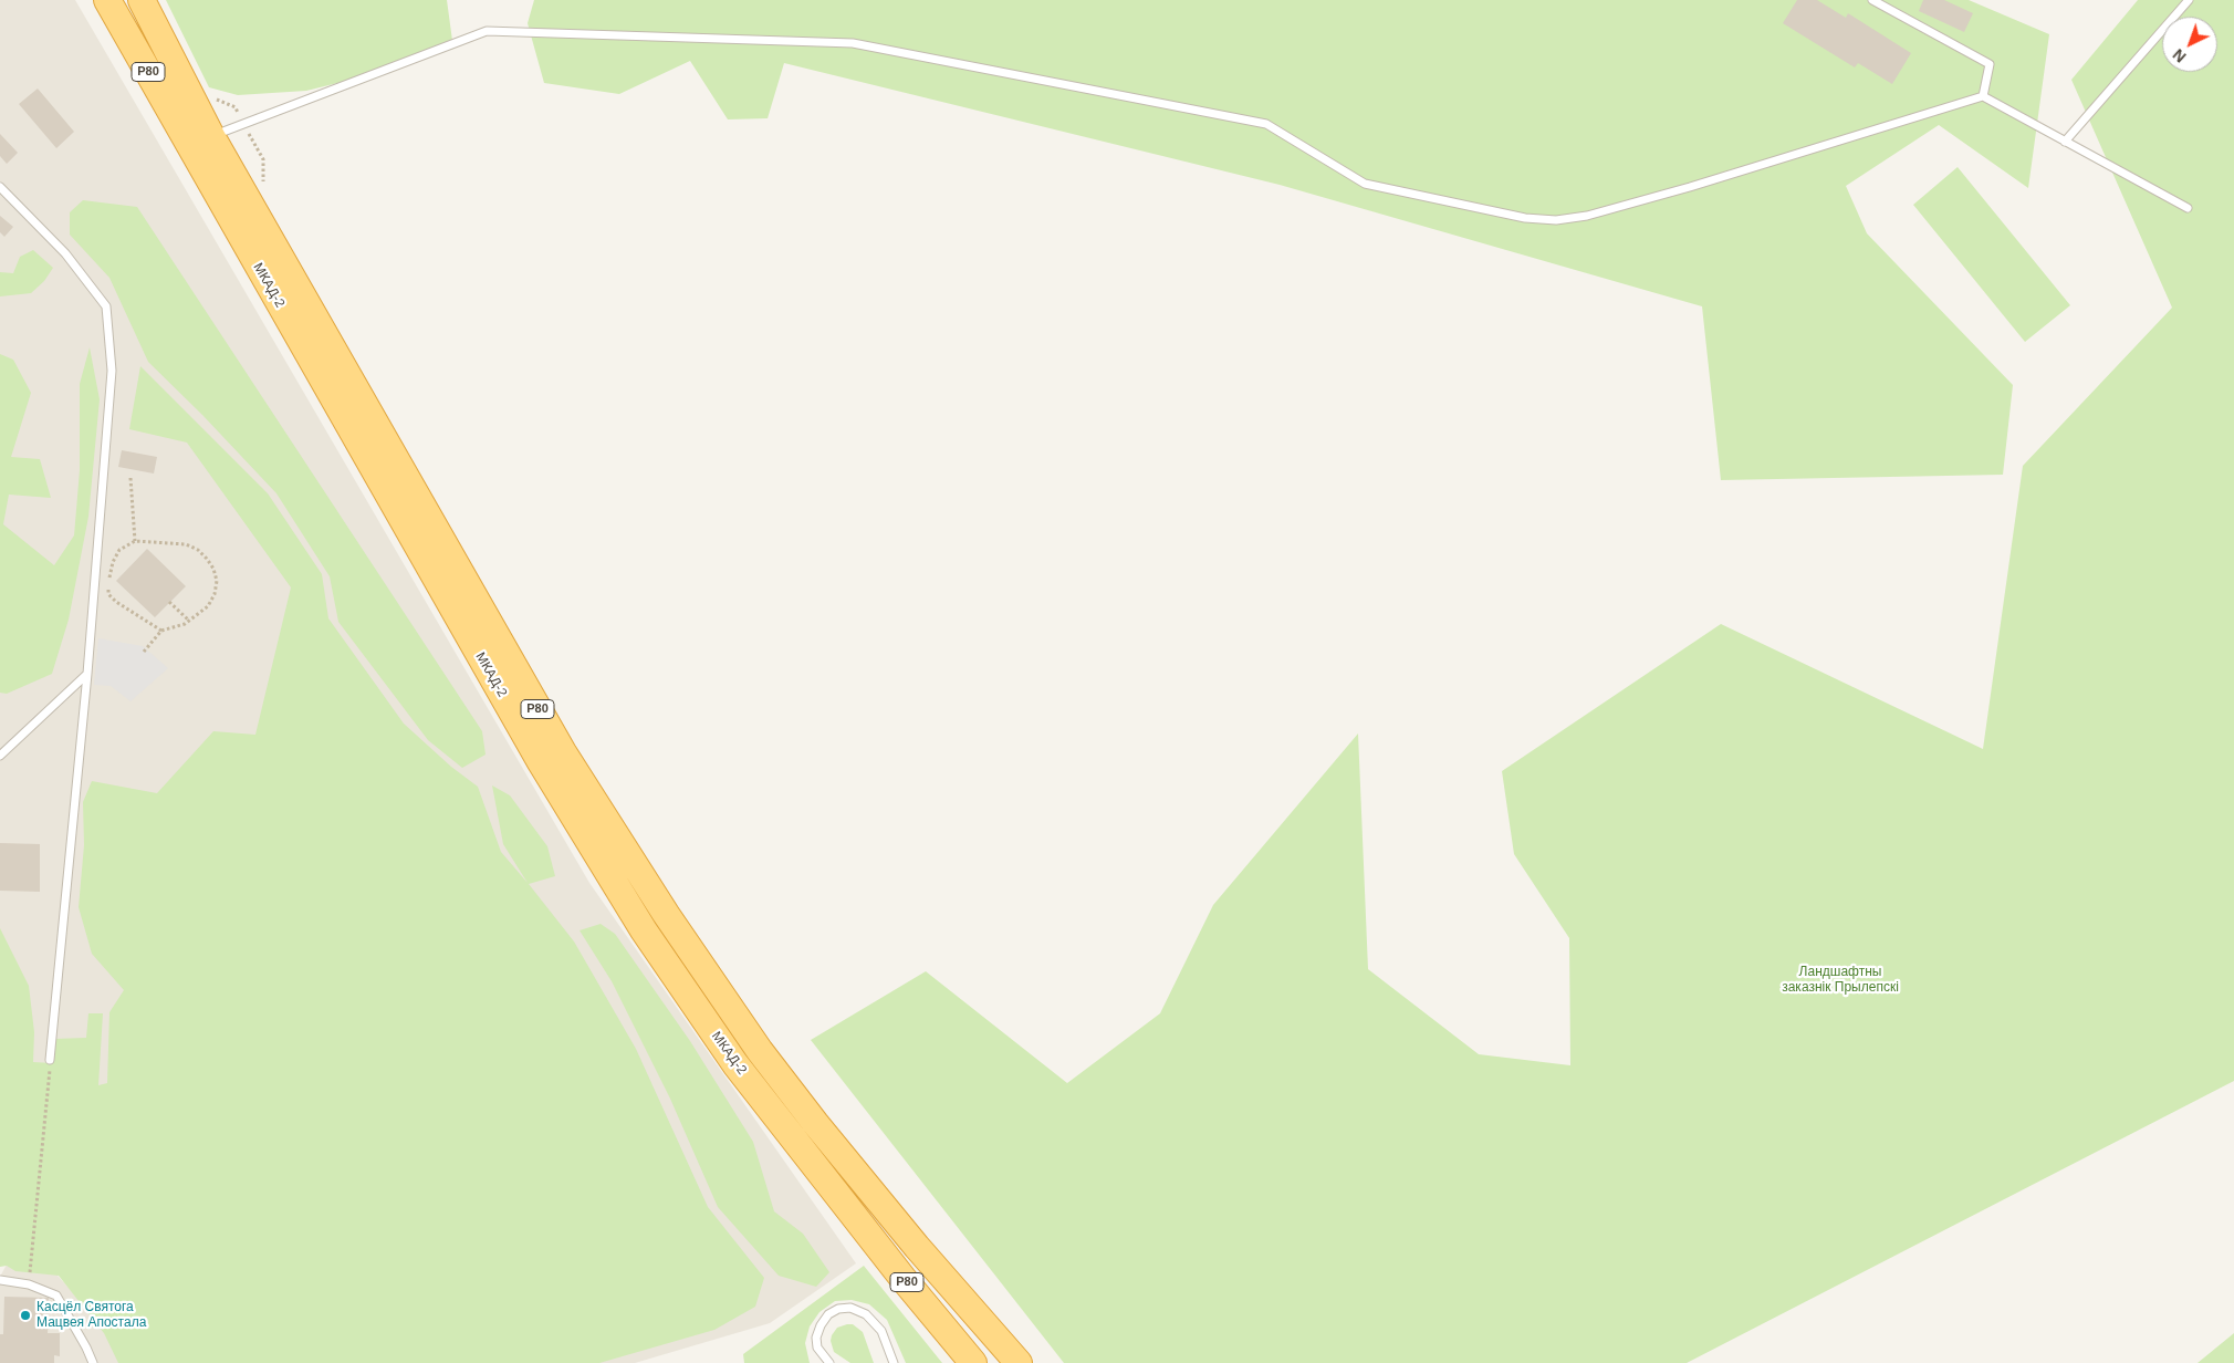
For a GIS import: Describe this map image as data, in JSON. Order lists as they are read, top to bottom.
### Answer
{
  "streets": {
    "highway": ["Р80", "МКАД-2"]
  },
  "parks": ["Ландшафтны заказнік Прылепскі"],
  "places": ["Касцёл Святога Мацвея Апостала"],
  "north": "bottom left"
}
